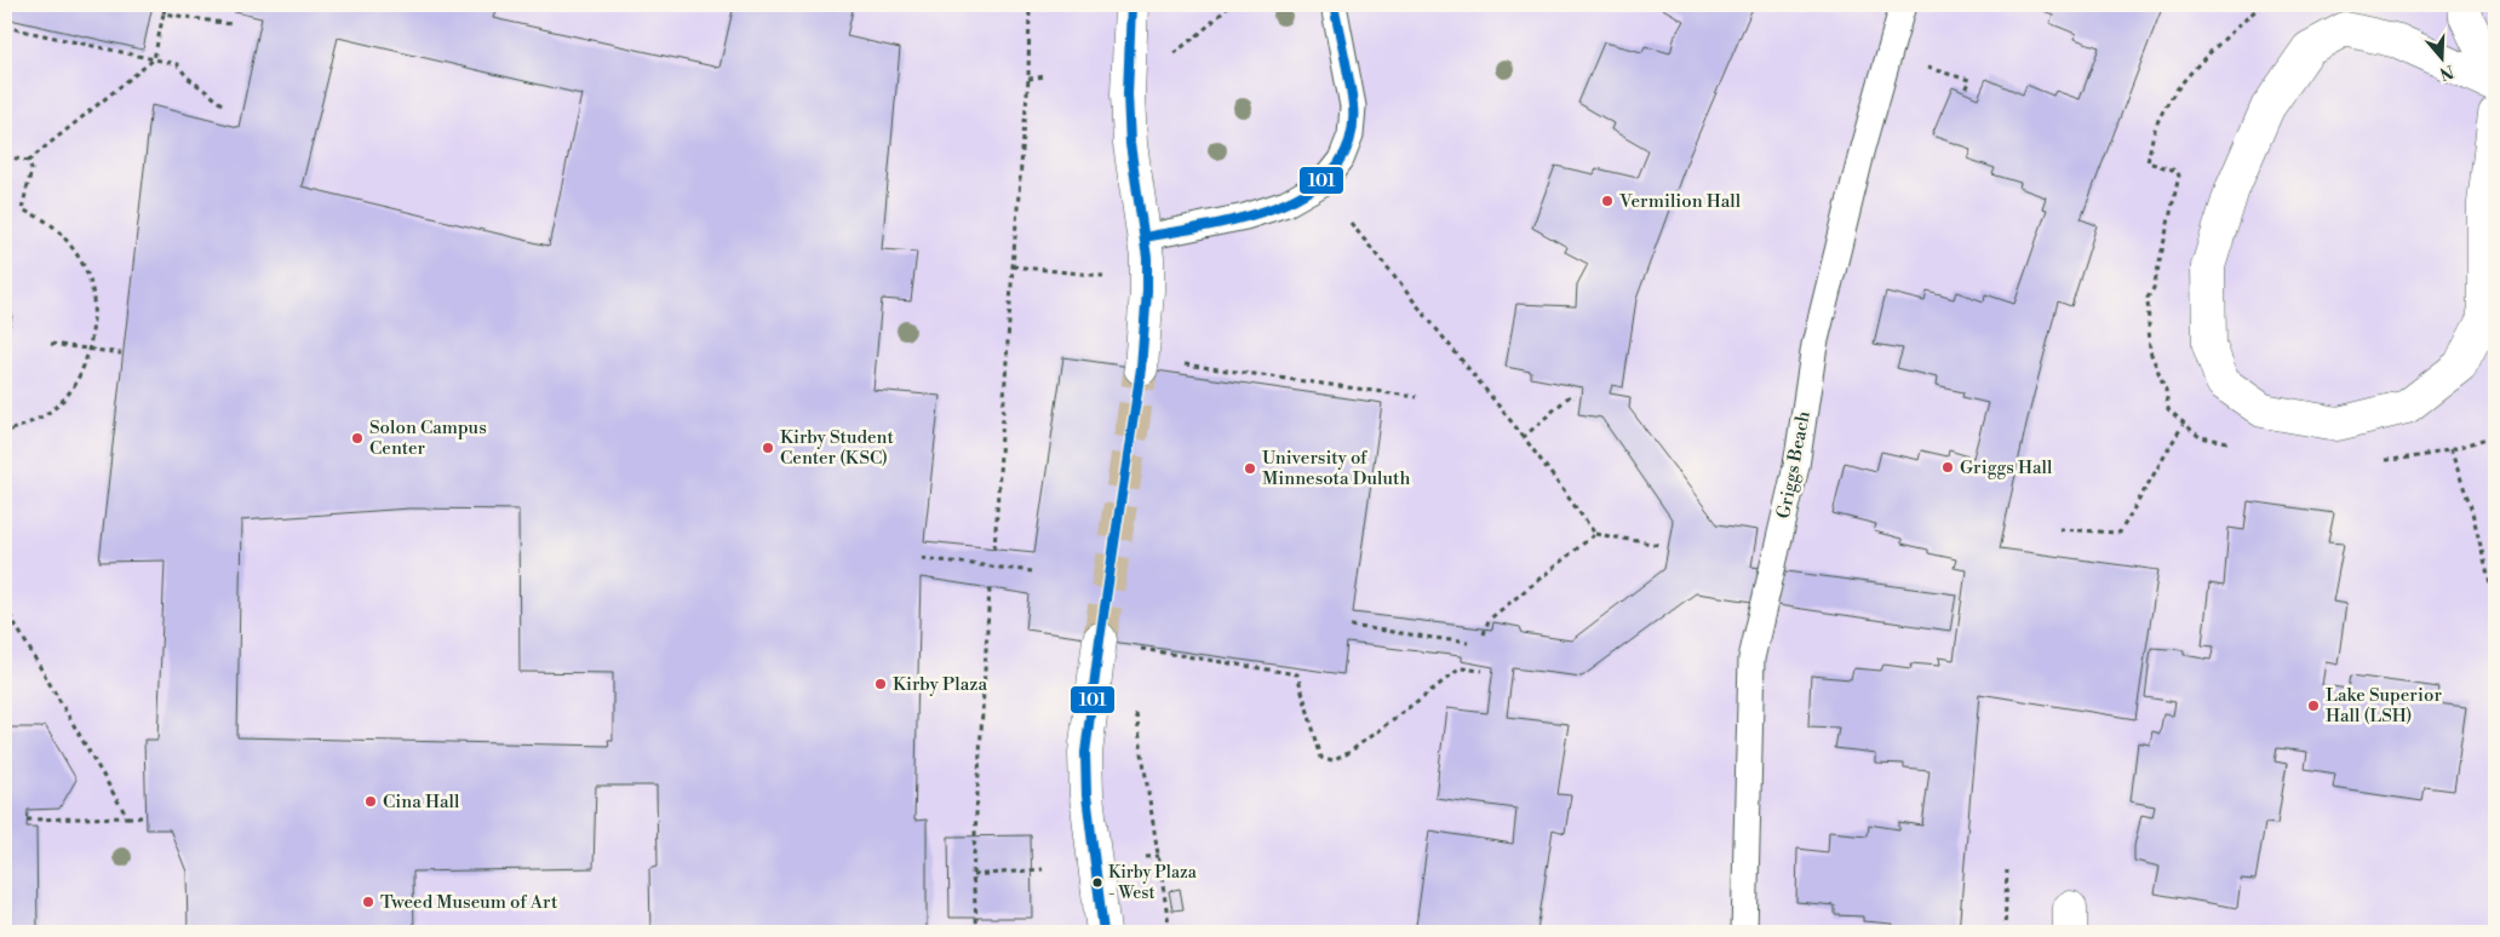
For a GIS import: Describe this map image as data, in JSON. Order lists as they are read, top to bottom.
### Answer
{
  "streets": {
    "lane": ["Griggs Beach"]
  },
  "places": [
    "Vermilion Hall",
    "Solon Campus Center",
    "Kirby Student Center (KSC)",
    "Griggs Hall",
    "University of Minnesota Duluth",
    "Kirby Plaza",
    "Lake Superior Hall (LSH)",
    "Cina Hall",
    "Kirby Plaza - West",
    "Tweed Museum of Art"
  ],
  "lines": ["transit line 101"],
  "north": "bottom"
}
